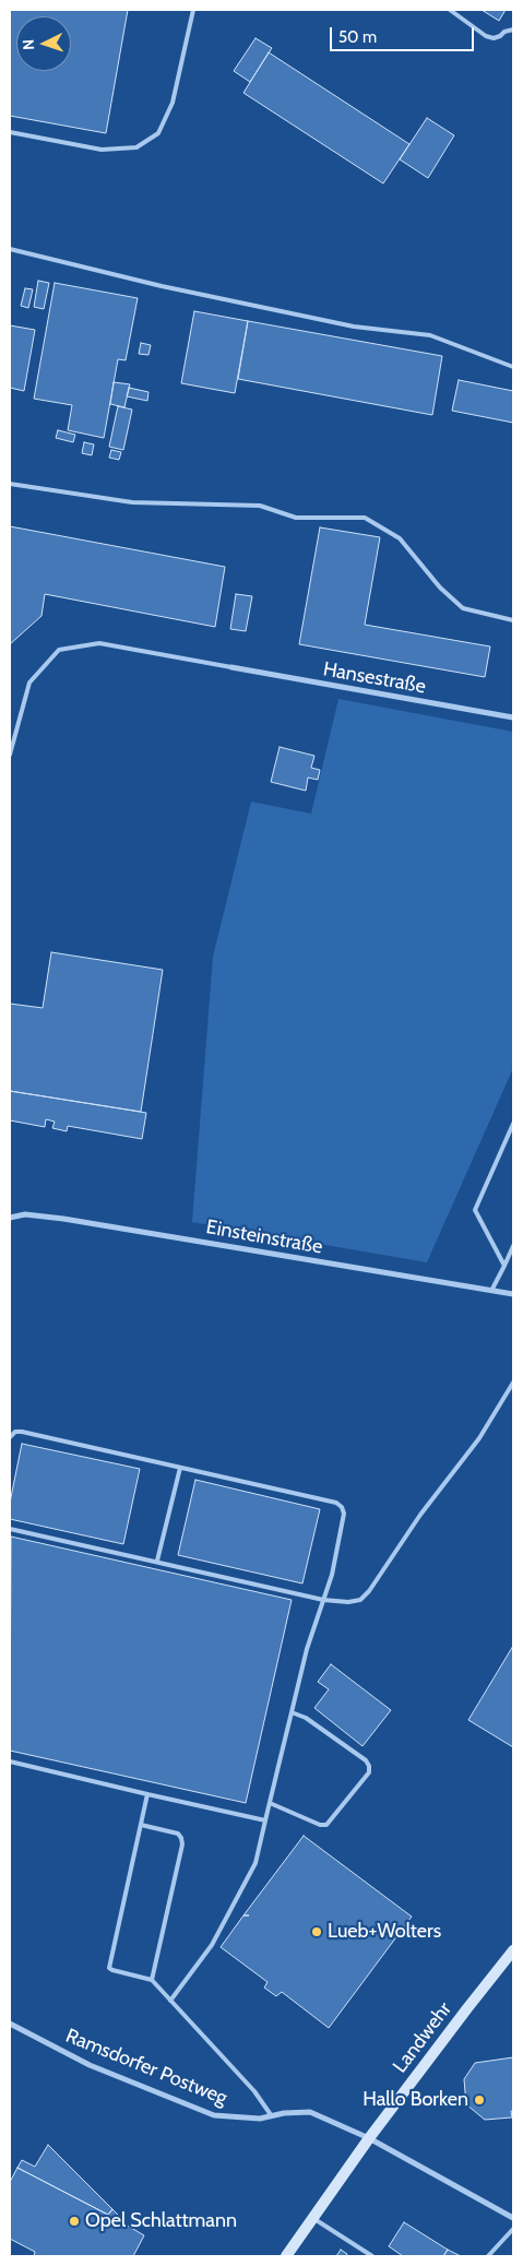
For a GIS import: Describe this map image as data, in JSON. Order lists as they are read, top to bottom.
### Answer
{
  "streets": {
    "main road": ["Landwehr"],
    "street": ["Hansestraße", "Einsteinstraße", "Ramsdorfer Postweg"]
  },
  "crossings": [
    ["Landwehr", "Ramsdorfer Postweg"]
  ],
  "places": ["Lueb+Wolters", "Hallo Borken", "Opel Schlattmann"],
  "scale_bar": "50 m",
  "north": "left"
}
